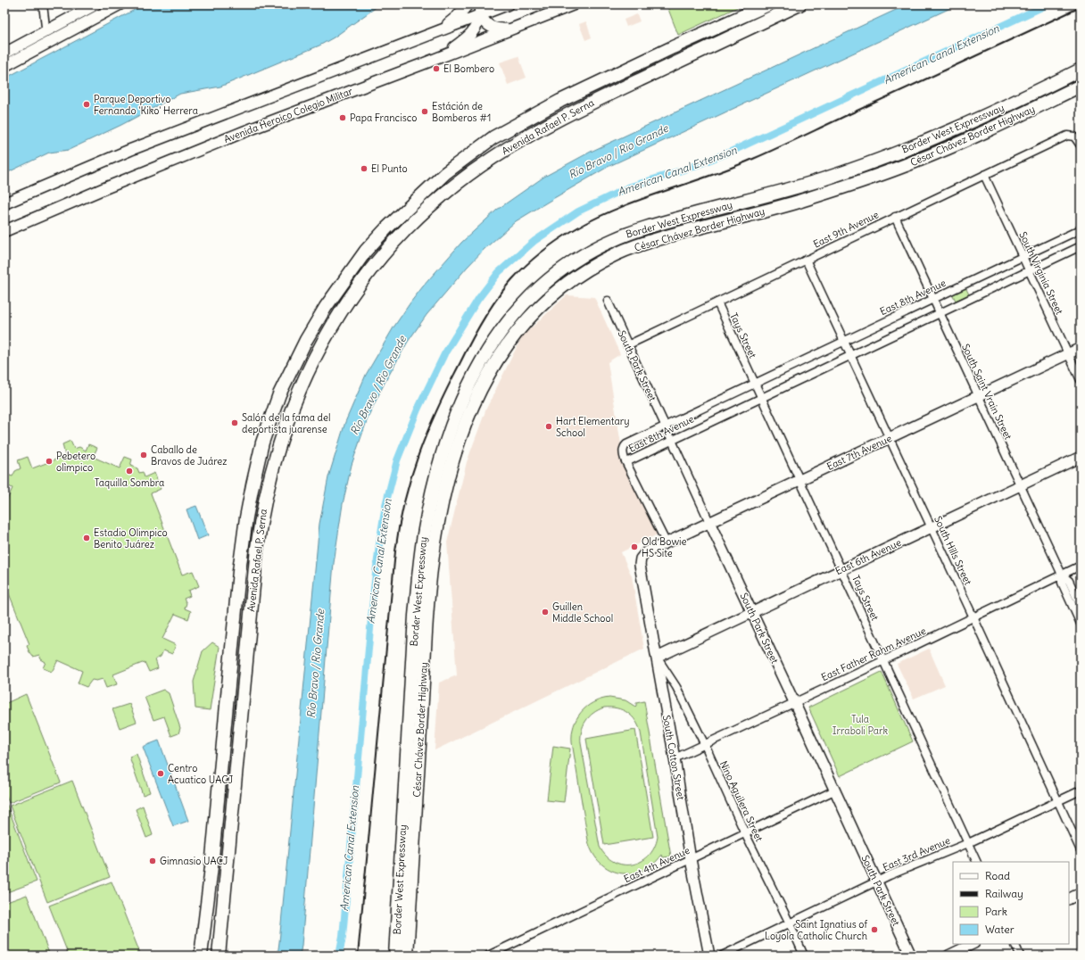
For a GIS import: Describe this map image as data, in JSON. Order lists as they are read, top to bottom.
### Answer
{
  "streets": {
    "highway": ["Avenida Rafael P. Serna", "Border West Expressway", "César Chávez Border Highway"],
    "main road": ["Avenida Heroico Colegio Militar"],
    "street": [
      "East 9th Avenue",
      "South Virginia Street",
      "East 8th Avenue",
      "Tays Street",
      "South Park Street",
      "South Saint Vrain Street",
      "East 7th Avenue",
      "South Hills Street",
      "East 6th Avenue",
      "East Father Rahm Avenue",
      "South Cotton Street",
      "Nino Aguilera Street",
      "East 3rd Avenue",
      "East 4th Avenue"
    ]
  },
  "crossings": [
    ["Border West Expressway", "César Chávez Border Highway"],
    ["East 9th Avenue", "South Virginia Street"],
    ["East 9th Avenue", "Tays Street"],
    ["East 9th Avenue", "South Park Street"],
    ["East 9th Avenue", "South Saint Vrain Street"],
    ["East 9th Avenue", "South Hills Street"],
    ["South Virginia Street", "East 8th Avenue"],
    ["South Virginia Street", "East 7th Avenue"],
    ["East 8th Avenue", "Tays Street"],
    ["East 8th Avenue", "South Park Street"],
    ["East 8th Avenue", "South Saint Vrain Street"],
    ["East 8th Avenue", "South Hills Street"],
    ["Tays Street", "East 7th Avenue"],
    ["Tays Street", "East 6th Avenue"],
    ["Tays Street", "East Father Rahm Avenue"],
    ["Tays Street", "East 3rd Avenue"],
    ["South Park Street", "East 7th Avenue"],
    ["South Park Street", "East 6th Avenue"],
    ["South Park Street", "East Father Rahm Avenue"],
    ["South Park Street", "East 3rd Avenue"],
    ["South Park Street", "East 4th Avenue"],
    ["South Saint Vrain Street", "East 7th Avenue"],
    ["South Saint Vrain Street", "East 6th Avenue"],
    ["South Saint Vrain Street", "East Father Rahm Avenue"],
    ["East 7th Avenue", "South Hills Street"],
    ["East 7th Avenue", "South Cotton Street"],
    ["South Hills Street", "East 6th Avenue"],
    ["South Hills Street", "East Father Rahm Avenue"],
    ["South Hills Street", "East 3rd Avenue"],
    ["East 6th Avenue", "South Cotton Street"],
    ["East 6th Avenue", "Nino Aguilera Street"],
    ["East Father Rahm Avenue", "South Cotton Street"],
    ["East Father Rahm Avenue", "Nino Aguilera Street"],
    ["South Cotton Street", "Nino Aguilera Street"],
    ["South Cotton Street", "East 4th Avenue"],
    ["Nino Aguilera Street", "East 3rd Avenue"],
    ["Nino Aguilera Street", "East 4th Avenue"]
  ],
  "water": ["American Canal Extension", "Río Bravo / Rio Grande"],
  "parks": ["Tula Irraboli Park"],
  "places": [
    "El Bombero",
    "Parque Deportivo Fernando 'Kiko' Herrera",
    "Estáción de Bomberos #1",
    "Papa Francisco",
    "El Punto",
    "Salón de la fama del deportista juarense",
    "Hart Elementary School",
    "Caballo de Bravos de Juárez",
    "Pebetero olìmpico",
    "Taquilla Sombra",
    "Estadio Olimpico Benito Juárez",
    "Old Bowie HS Site",
    "Guillen Middle School",
    "Centro Acuatico UACJ",
    "Gimnasio UACJ",
    "Saint Ignatius of Loyola Catholic Church"
  ],
  "legend": [
    "Road",
    "Railway",
    "Park",
    "Water"
  ]
}
